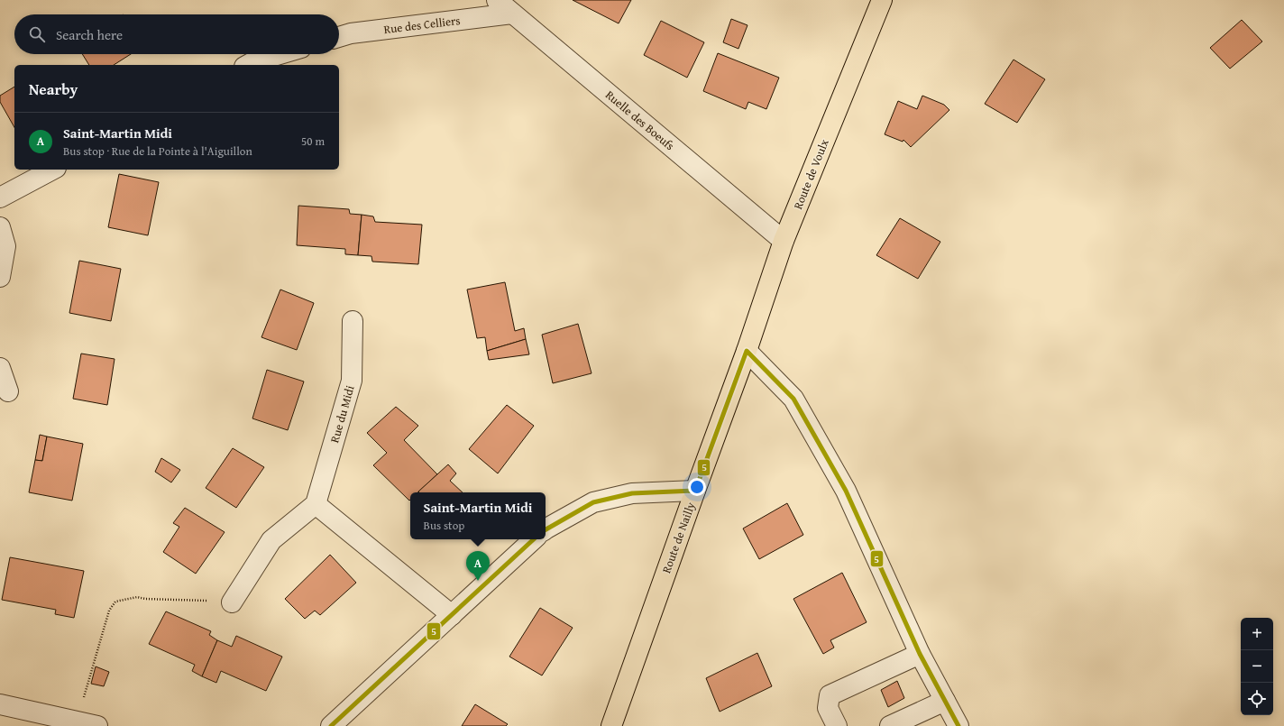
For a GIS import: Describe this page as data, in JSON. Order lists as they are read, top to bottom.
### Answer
{
  "streets": {
    "main road": ["Route de Voulx", "Route de Nailly"],
    "street": ["Rue des Celliers", "Ruelle des Boeufs", "Rue du Midi"]
  },
  "crossings": [
    ["Rue des Celliers", "Ruelle des Boeufs"],
    ["Ruelle des Boeufs", "Route de Voulx"],
    ["Route de Voulx", "Route de Nailly"]
  ],
  "lines": ["transit line 5"],
  "page": {
    "search": "Search here",
    "heading": "Nearby",
    "list": [
      {
        "mark": "A",
        "name": "Saint-Martin Midi",
        "note": "Bus stop · Rue de la Pointe à l'Aiguillon",
        "value": "50 m"
      }
    ],
    "popup": ["Saint-Martin Midi", "Bus stop"],
    "pins": "A",
    "map_buttons": ["+", "−"]
  }
}
